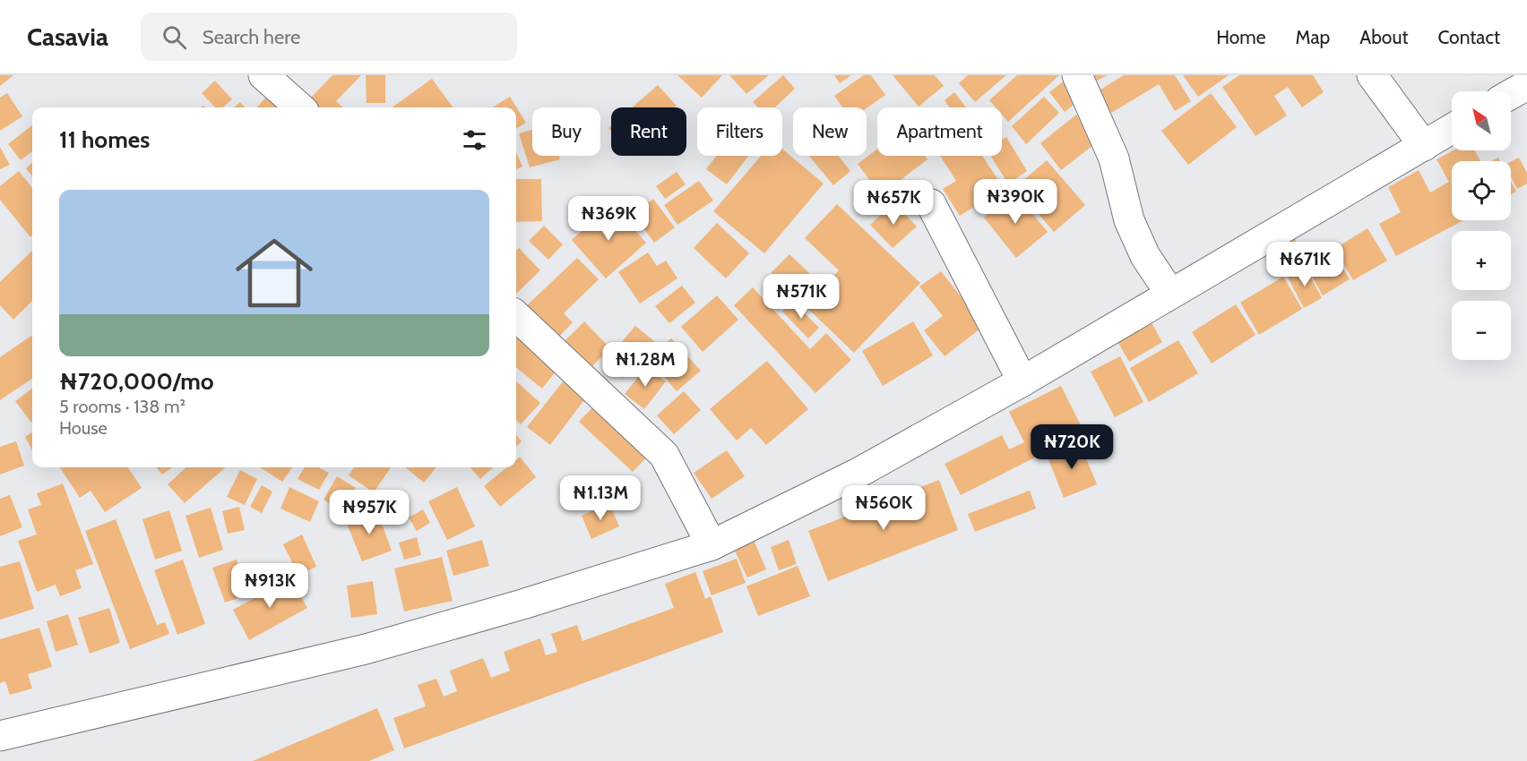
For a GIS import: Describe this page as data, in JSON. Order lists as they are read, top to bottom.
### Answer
{
  "north": "top left",
  "page": {
    "header": "Casavia",
    "search": "Search here",
    "nav": [
      "Home",
      "Map",
      "About",
      "Contact"
    ],
    "map_buttons": ["+", "−"],
    "chip": [
      "Buy",
      "Rent",
      "Filters",
      "New",
      "Apartment"
    ],
    "heading": "11 homes",
    "list": [
      {
        "name": "₦720,000/mo",
        "note": "5 rooms · 138 m² · House"
      }
    ],
    "price": [
      "₦390K",
      "₦657K",
      "₦369K",
      "₦671K",
      "₦571K",
      "₦1.28M",
      "₦720K",
      "₦1.13M",
      "₦560K",
      "₦957K",
      "₦913K"
    ]
  }
}
